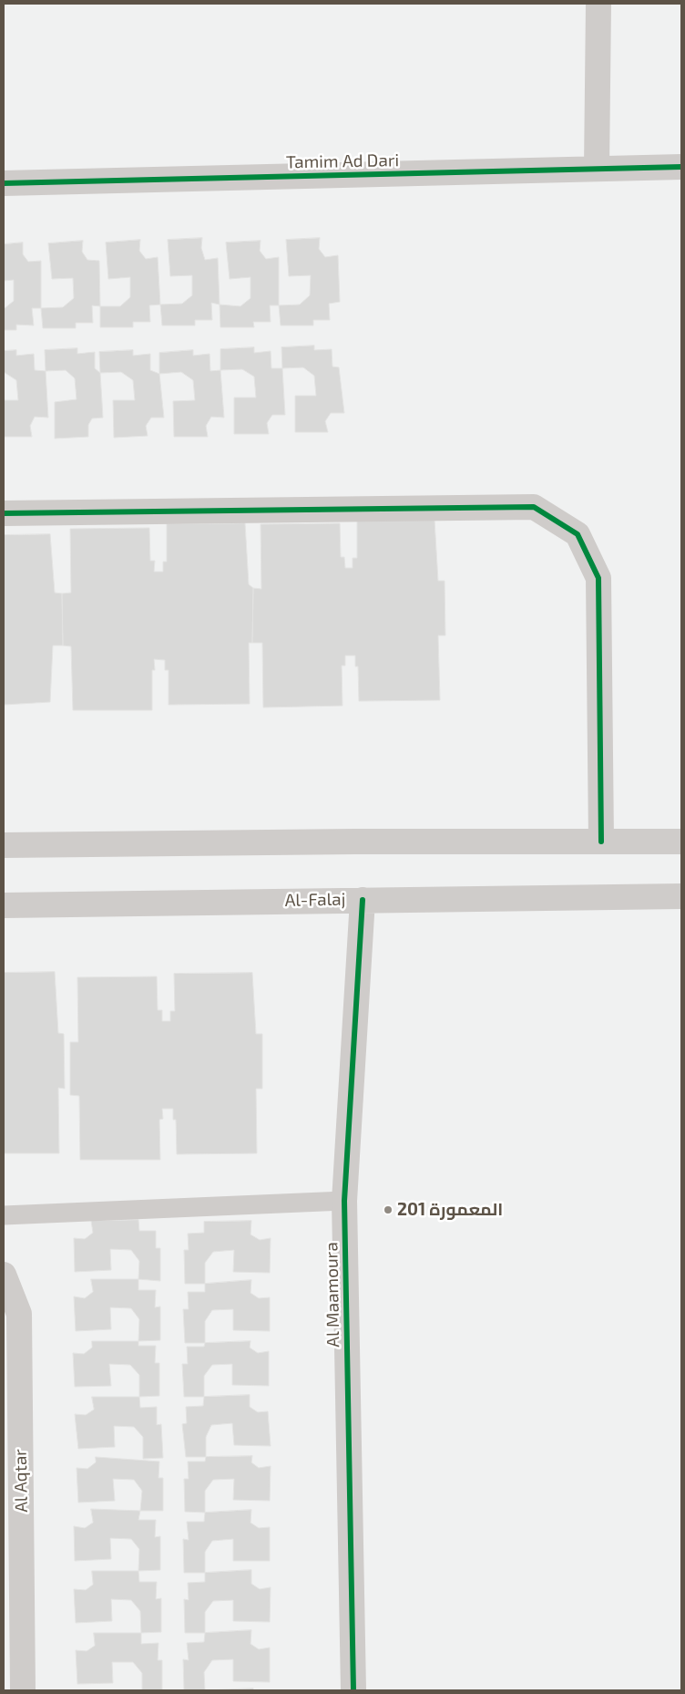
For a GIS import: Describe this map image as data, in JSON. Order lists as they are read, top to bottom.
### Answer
{
  "streets": {
    "street": [
      "Tamim Ad Dari",
      "Al-Falaj",
      "Al Maamoura",
      "Al Aqtar"
    ]
  },
  "crossings": [
    ["Al-Falaj", "Al Maamoura"]
  ],
  "places": ["المعمورة 201"]
}
